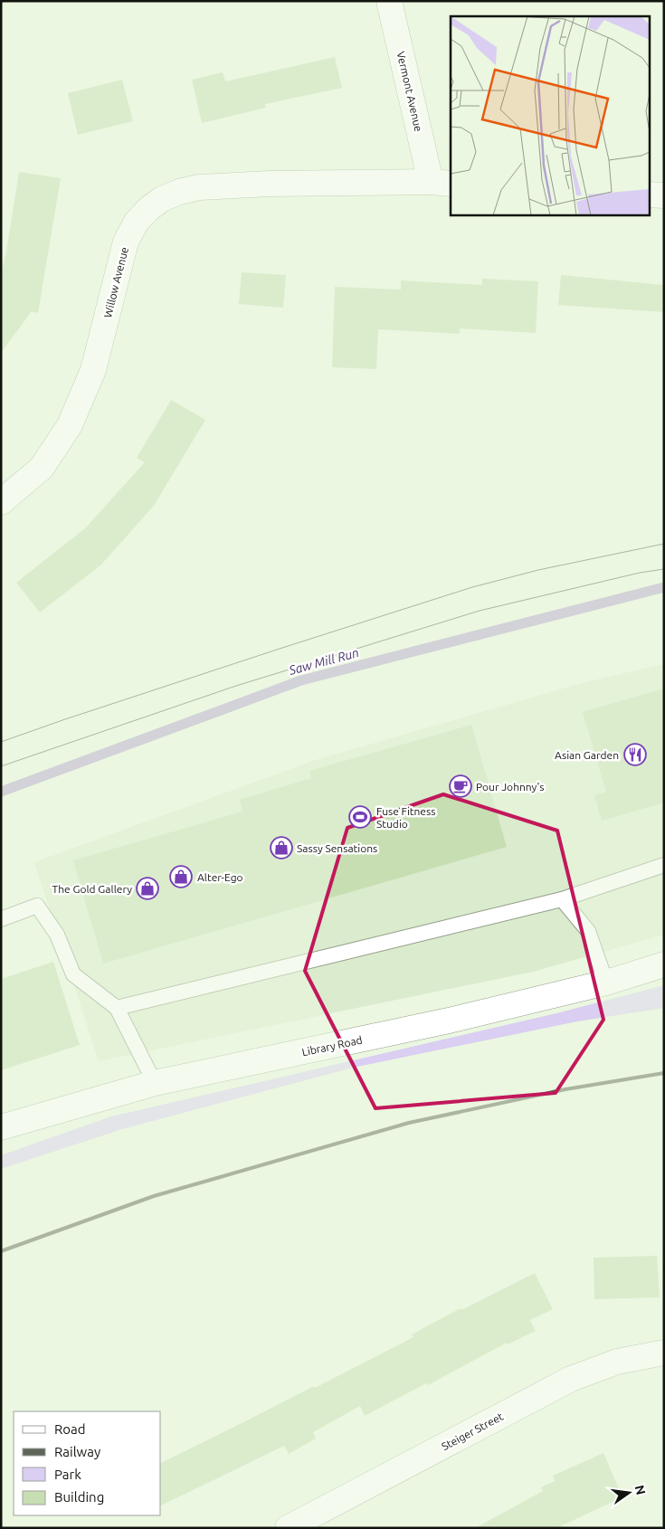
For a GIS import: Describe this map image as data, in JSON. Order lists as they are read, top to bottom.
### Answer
{
  "streets": {
    "street": [
      "Vermont Avenue",
      "Willow Avenue",
      "Library Road",
      "Steiger Street"
    ]
  },
  "crossings": [
    ["Vermont Avenue", "Willow Avenue"]
  ],
  "water": ["Saw Mill Run"],
  "places": {
    "restaurant": ["Asian Garden"],
    "cafe": ["Pour Johnny's"],
    "sports": ["Fuse Fitness Studio"],
    "shop": ["Sassy Sensations", "Alter-Ego", "The Gold Gallery"]
  },
  "legend": [
    "Road",
    "Railway",
    "Park",
    "Building"
  ],
  "north": "right"
}
